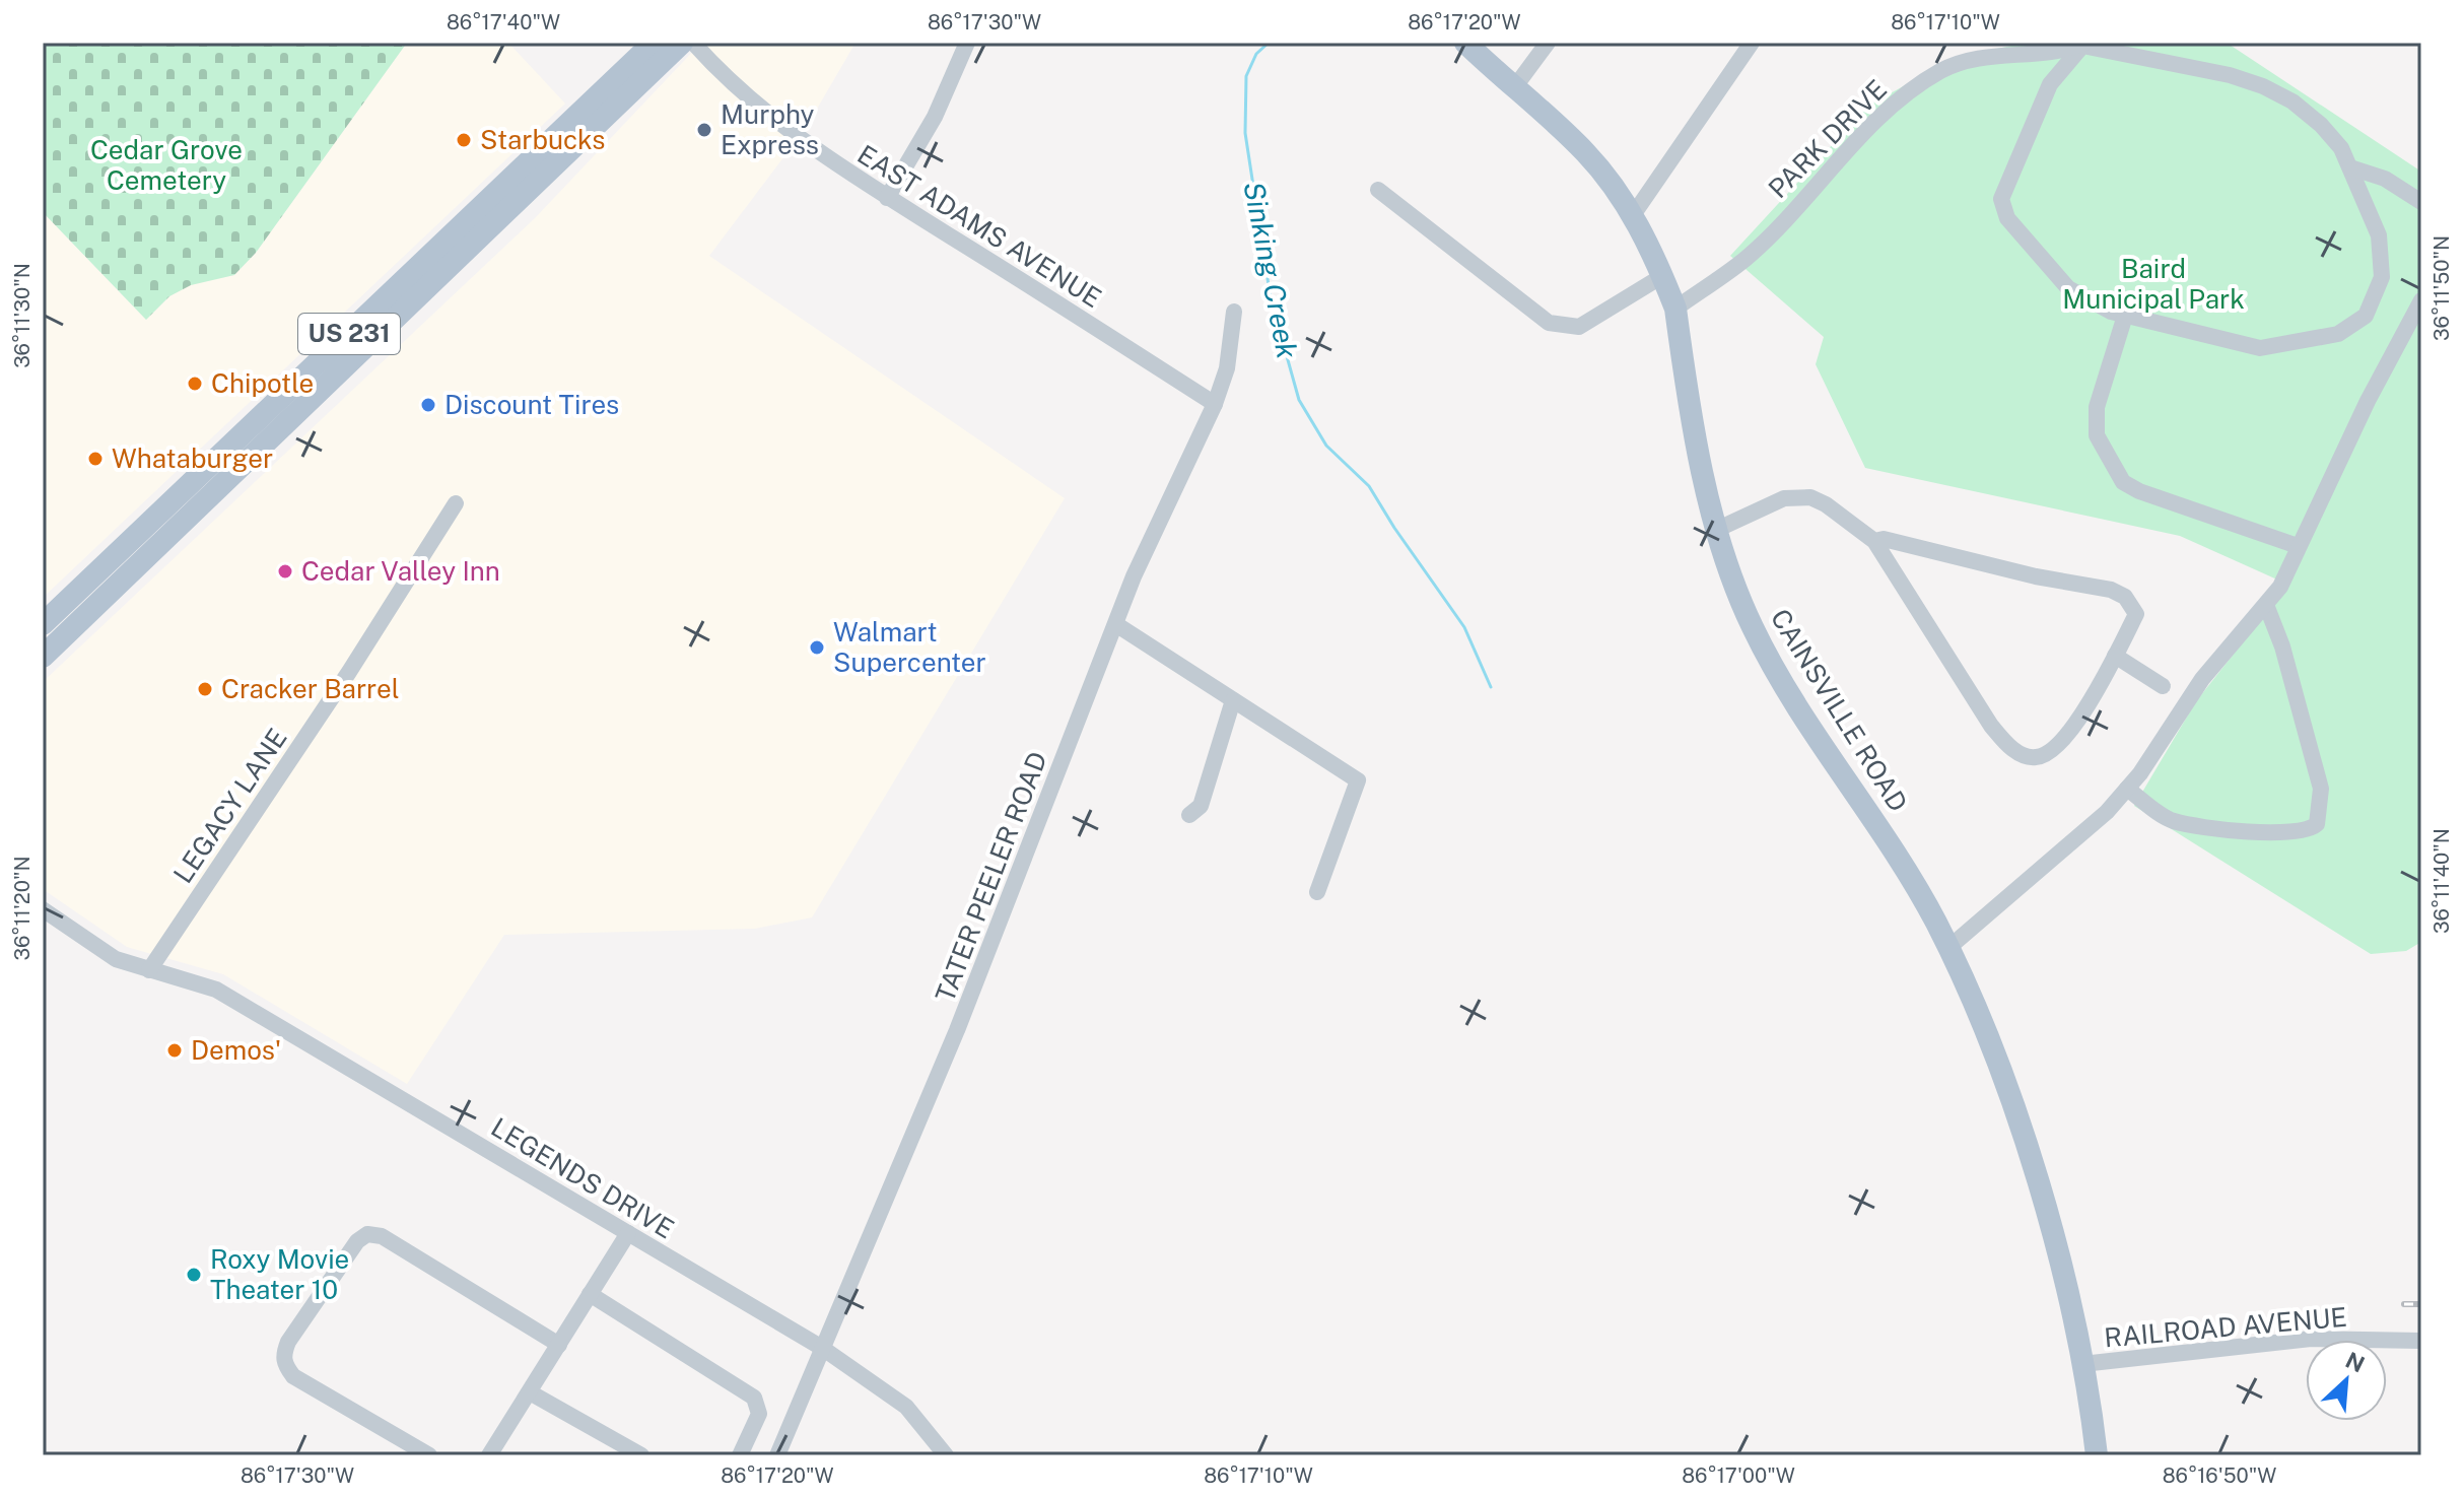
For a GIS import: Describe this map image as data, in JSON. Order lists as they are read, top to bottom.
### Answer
{
  "streets": {
    "main road": ["US 231", "CAINSVILLE ROAD"],
    "street": [
      "PARK DRIVE",
      "EAST ADAMS AVENUE",
      "LEGACY LANE",
      "TATER PEELER ROAD",
      "LEGENDS DRIVE",
      "RAILROAD AVENUE"
    ]
  },
  "crossings": [
    ["PARK DRIVE", "CAINSVILLE ROAD"],
    ["EAST ADAMS AVENUE", "TATER PEELER ROAD"],
    ["CAINSVILLE ROAD", "RAILROAD AVENUE"],
    ["LEGACY LANE", "LEGENDS DRIVE"],
    ["TATER PEELER ROAD", "LEGENDS DRIVE"]
  ],
  "water": ["Sinking Creek"],
  "parks": ["Cedar Grove Cemetery", "Baird Municipal Park"],
  "places": [
    "Murphy Express",
    "Starbucks",
    "Chipotle",
    "Discount Tires",
    "Whataburger",
    "Cedar Valley Inn",
    "Walmart Supercenter",
    "Cracker Barrel",
    "Demos'",
    "Roxy Movie Theater 10"
  ],
  "north": "top right",
  "coordinates": [
    "86°17'40\"W",
    "86°17'30\"W",
    "86°17'20\"W",
    "86°17'10\"W",
    "36°11'50\"N",
    "36°11'30\"N",
    "36°11'40\"N",
    "36°11'20\"N",
    "86°17'00\"W",
    "86°16'50\"W"
  ]
}
